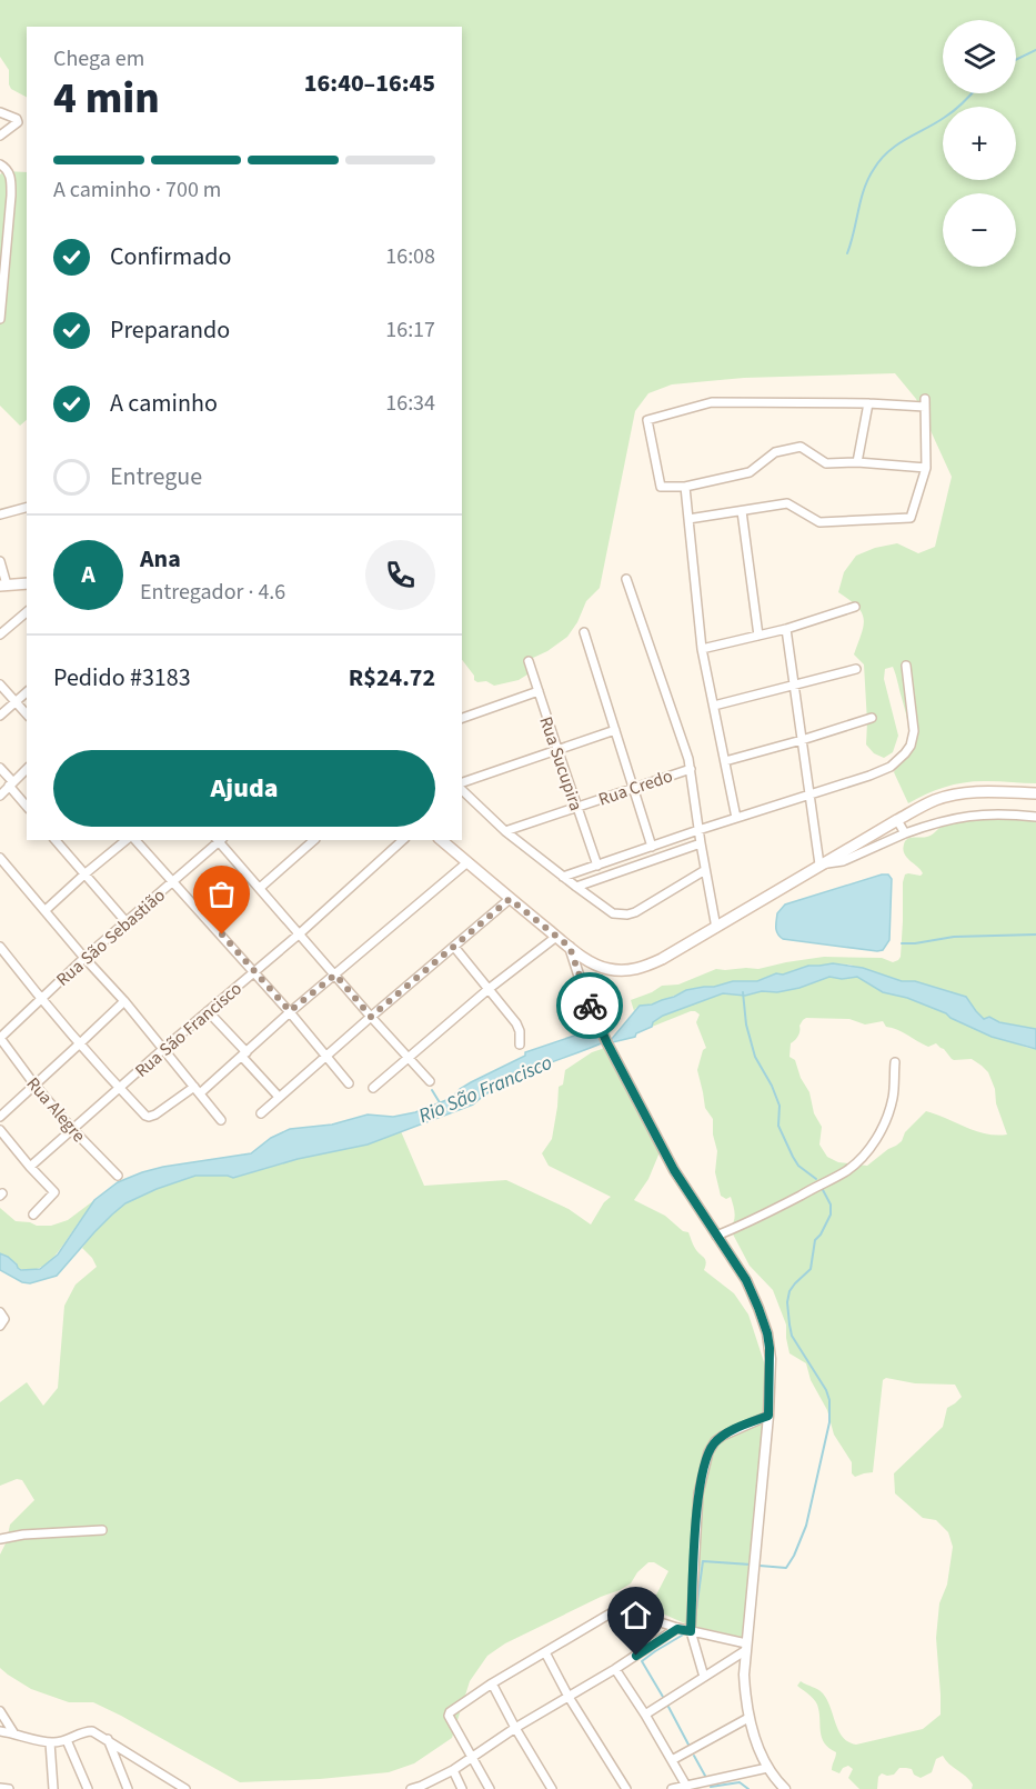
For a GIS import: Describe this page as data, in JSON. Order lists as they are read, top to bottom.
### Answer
{
  "streets": {
    "street": [
      "Rua Sucupira",
      "Rua Credo",
      "Rua São Sebastião",
      "Rua São Francisco",
      "Rua Alegre"
    ]
  },
  "crossings": [
    ["Rua Sucupira", "Rua Credo"],
    ["Rua São Sebastião", "Rua Alegre"],
    ["Rua São Francisco", "Rua Alegre"]
  ],
  "water": ["Rio São Francisco"],
  "page": {
    "map_buttons": ["+", "−"],
    "heading": ["4 min", "Chega em", "16:40–16:45"],
    "panel": [
      "Ana",
      "Entregador · 4.6",
      "Pedido #3183",
      "R$24.72"
    ],
    "bar": "A caminho · 700 m",
    "list": [
      ["Confirmado", "16:08"],
      ["Preparando", "16:17"],
      ["A caminho", "16:34"],
      "Entregue"
    ],
    "round": "A",
    "buttons": "Ajuda"
  }
}
